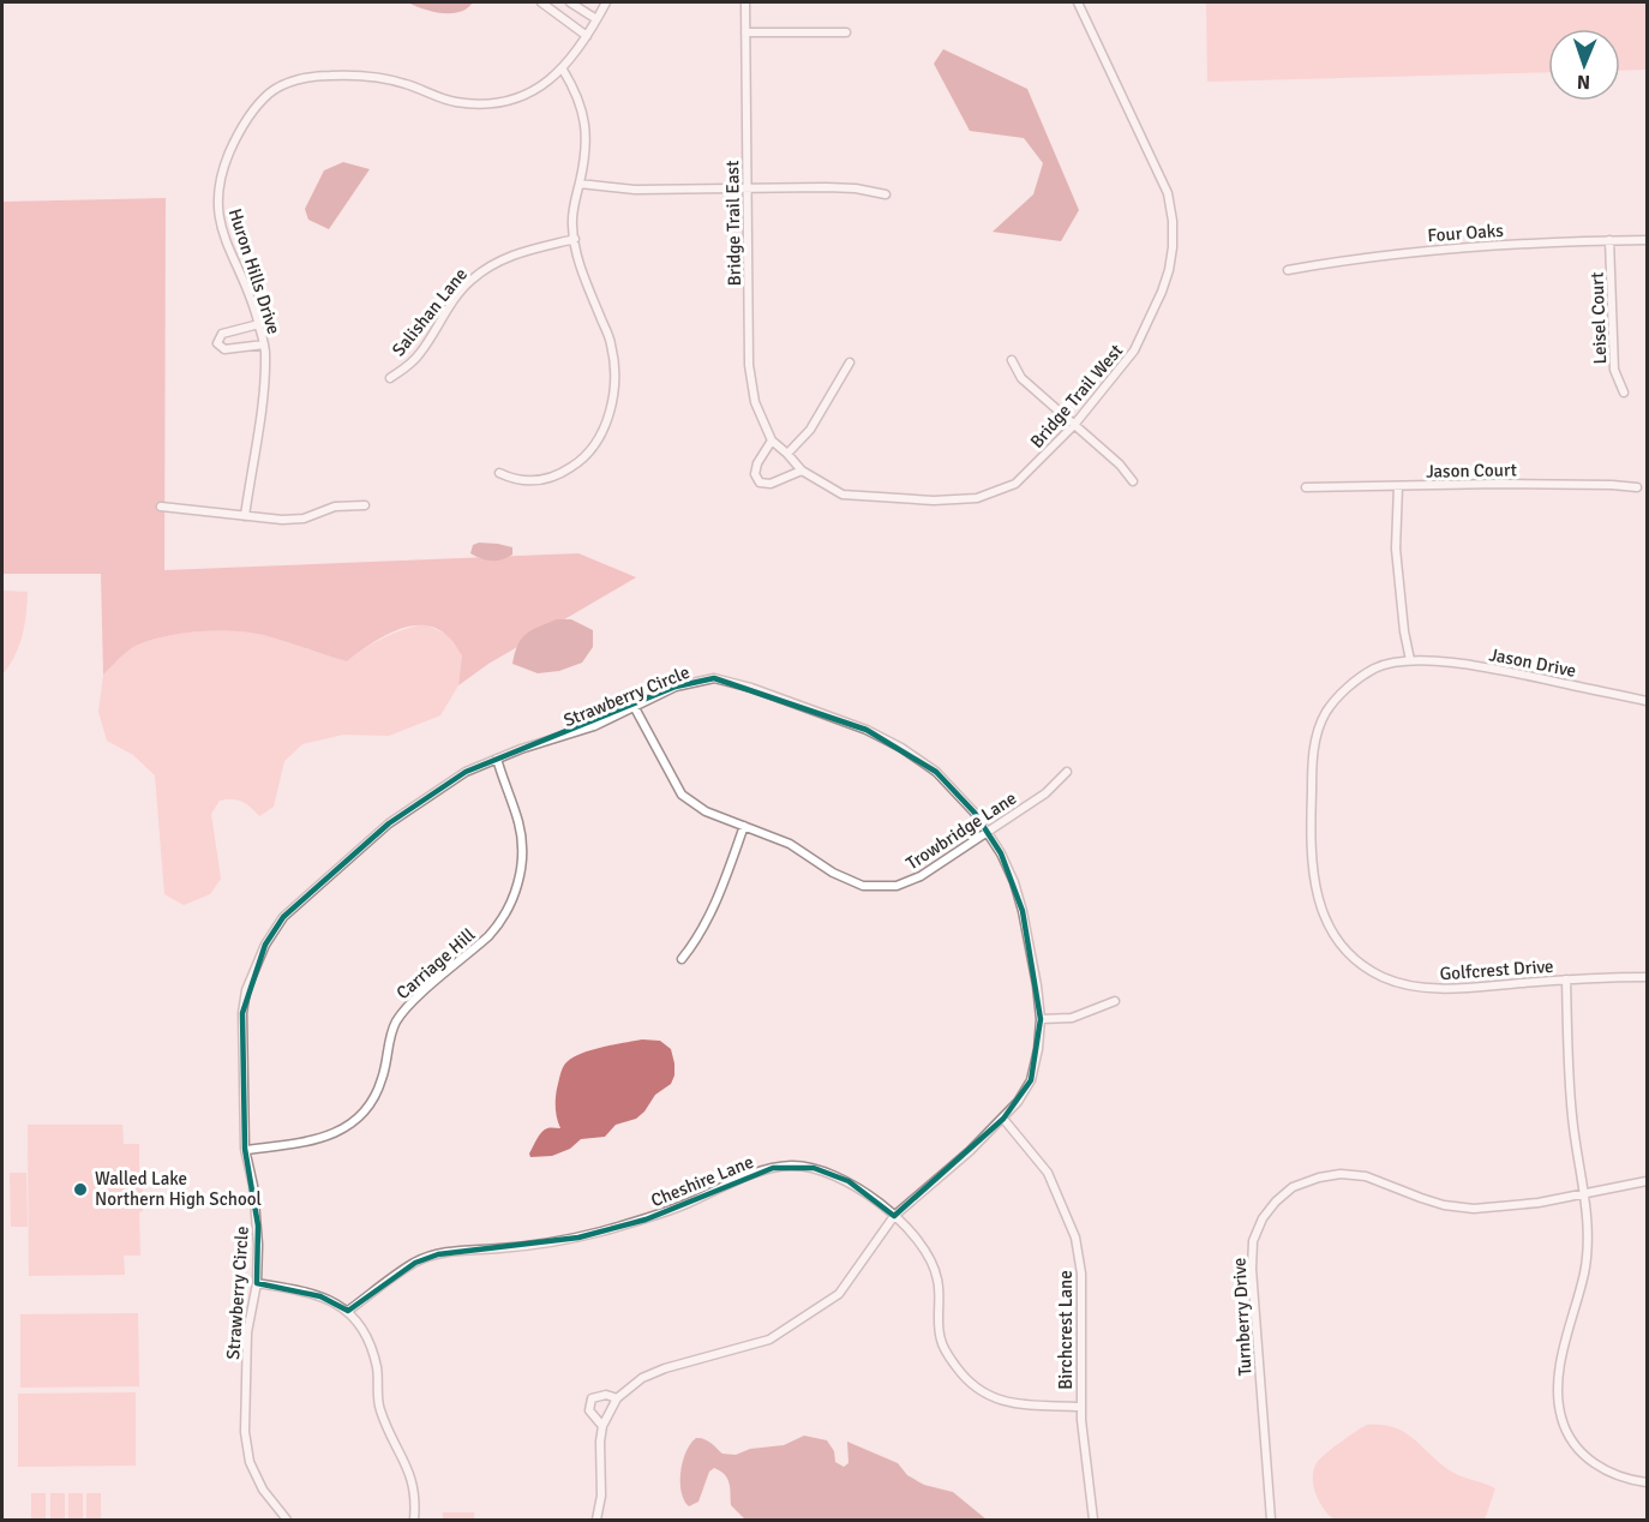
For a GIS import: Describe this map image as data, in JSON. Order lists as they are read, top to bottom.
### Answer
{
  "streets": {
    "street": [
      "Bridge Trail East",
      "Four Oaks",
      "Huron Hills Drive",
      "Salishan Lane",
      "Leisel Court",
      "Bridge Trail West",
      "Jason Court",
      "Jason Drive",
      "Strawberry Circle",
      "Trowbridge Lane",
      "Carriage Hill",
      "Golfcrest Drive",
      "Cheshire Lane",
      "Turnberry Drive",
      "Birchcrest Lane"
    ]
  },
  "crossings": [
    ["Bridge Trail East", "Bridge Trail West"],
    ["Four Oaks", "Leisel Court"],
    ["Jason Drive", "Golfcrest Drive"],
    ["Strawberry Circle", "Trowbridge Lane"],
    ["Strawberry Circle", "Carriage Hill"],
    ["Strawberry Circle", "Cheshire Lane"],
    ["Strawberry Circle", "Birchcrest Lane"],
    ["Cheshire Lane", "Birchcrest Lane"]
  ],
  "places": ["Walled Lake Northern High School"],
  "north": "bottom"
}
